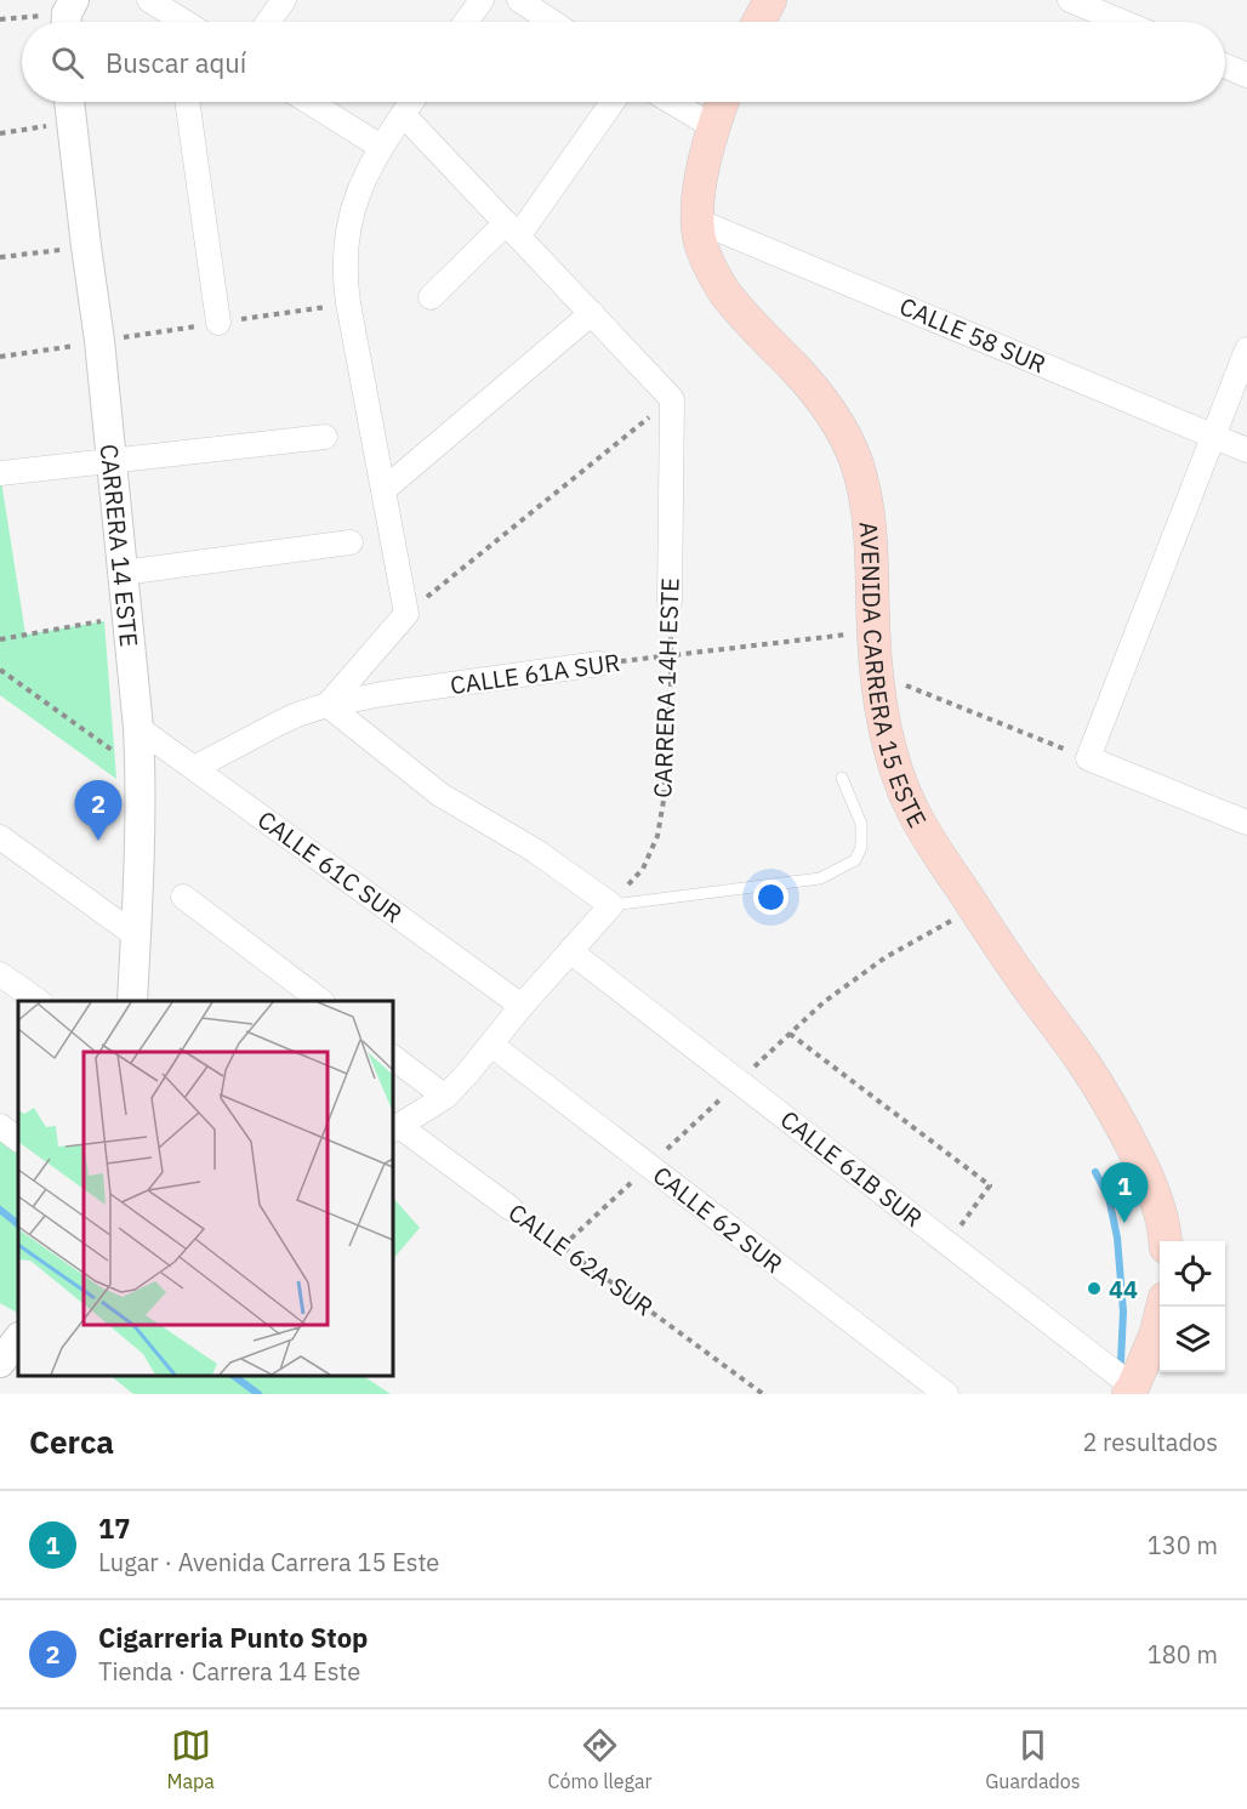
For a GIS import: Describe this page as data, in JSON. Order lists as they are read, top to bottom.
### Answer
{
  "streets": {
    "main road": ["AVENIDA CARRERA 15 ESTE"],
    "street": [
      "CALLE 58 SUR",
      "CARRERA 14 ESTE",
      "CALLE 61A SUR",
      "CARRERA 14H ESTE",
      "CALLE 61C SUR",
      "CALLE 61B SUR",
      "CALLE 62 SUR",
      "CALLE 62A SUR"
    ]
  },
  "crossings": [
    ["CALLE 58 SUR", "AVENIDA CARRERA 15 ESTE"],
    ["CARRERA 14 ESTE", "CALLE 61C SUR"],
    ["CALLE 61A SUR", "AVENIDA CARRERA 15 ESTE"],
    ["CALLE 61A SUR", "CARRERA 14H ESTE"],
    ["CALLE 61A SUR", "CALLE 61C SUR"]
  ],
  "places": ["44"],
  "page": {
    "search": "Buscar aquí",
    "pins": ["2", "1"],
    "heading": ["Cerca", "2 resultados"],
    "list": [
      {
        "mark": "1",
        "name": "17",
        "note": "Lugar · Avenida Carrera 15 Este",
        "value": "130 m"
      },
      {
        "mark": "2",
        "name": "Cigarreria Punto Stop",
        "note": "Tienda · Carrera 14 Este",
        "value": "180 m"
      }
    ],
    "nav": ["Mapa", "Cómo llegar", "Guardados"]
  }
}
